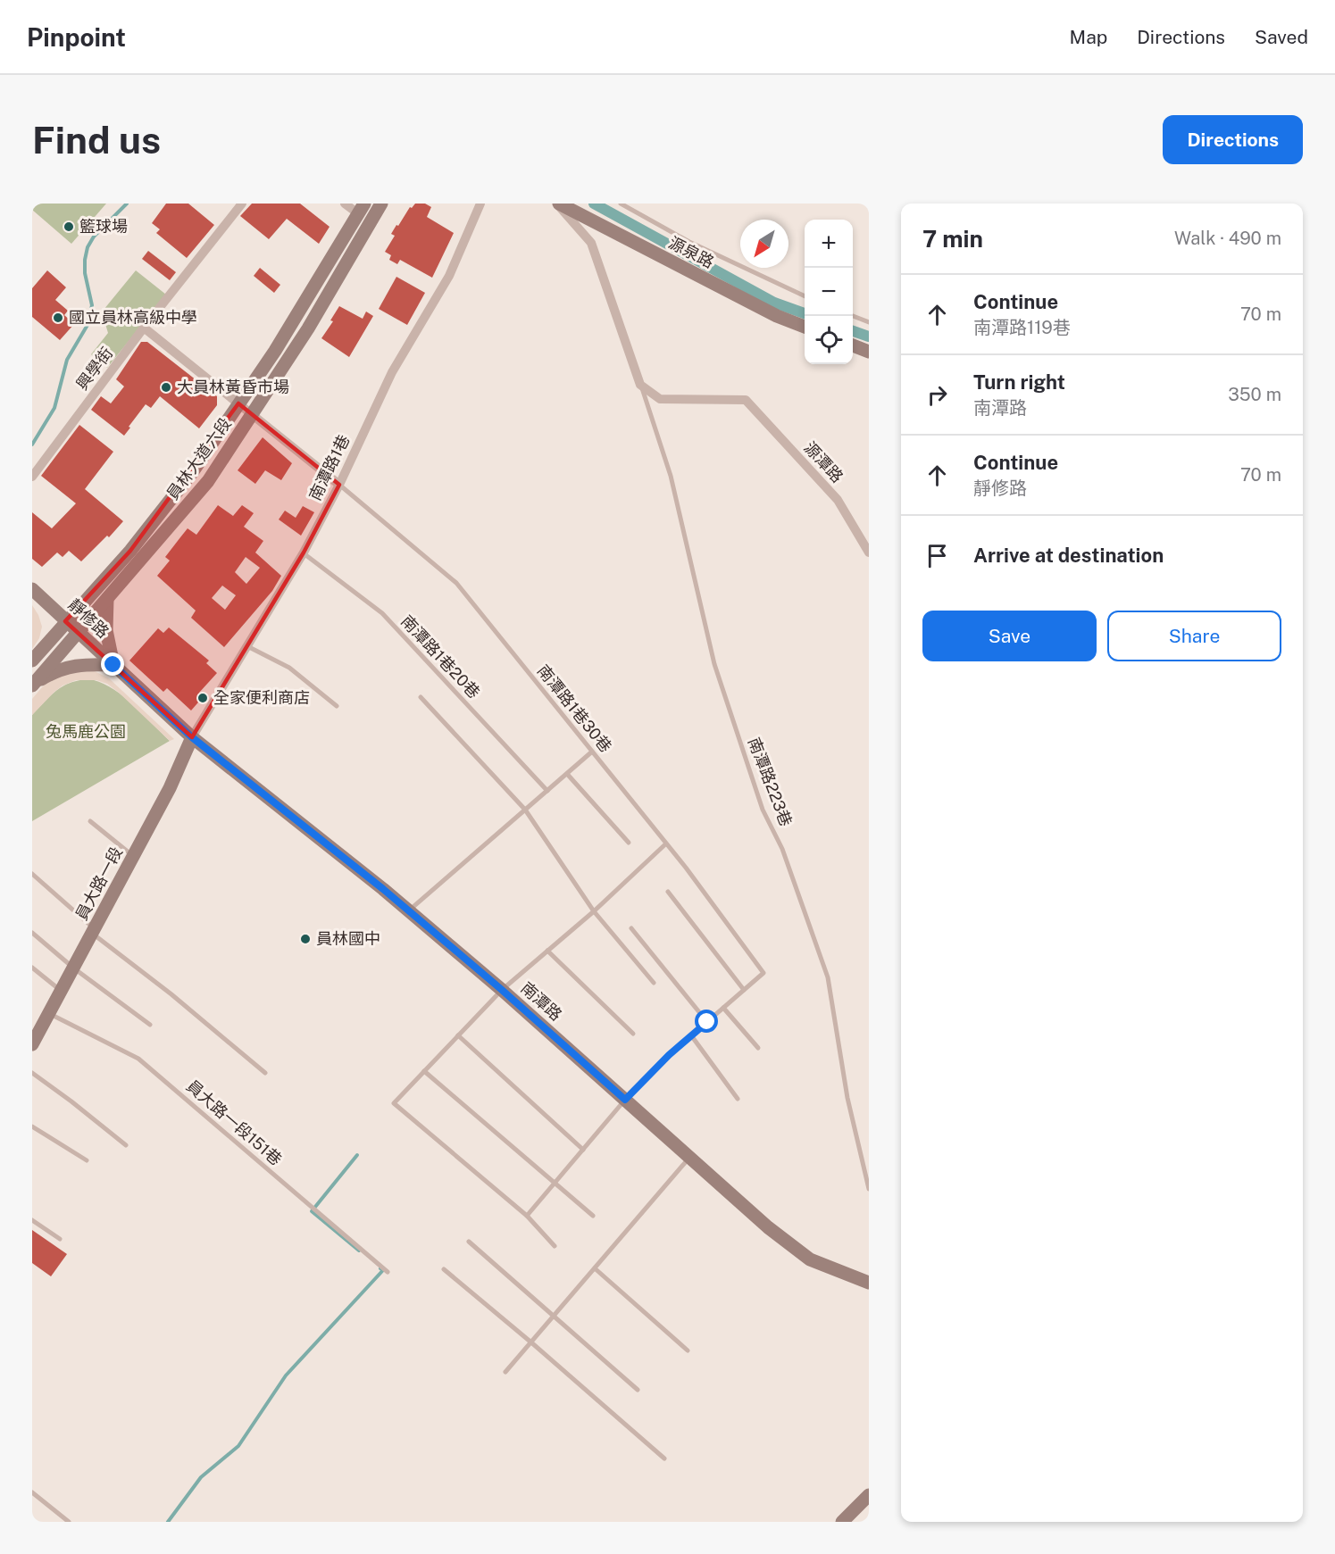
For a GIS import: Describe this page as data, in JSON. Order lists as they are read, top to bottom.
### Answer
{
  "streets": {
    "street": [
      "源泉路",
      "興學街",
      "員林大道六段",
      "源潭路",
      "南潭路1巷",
      "靜修路",
      "員大路一段",
      "南潭路"
    ],
    "lane": [
      "南潭路1巷20巷",
      "南潭路1巷30巷",
      "南潭路223巷",
      "員大路一段151巷"
    ]
  },
  "crossings": [
    ["員林大道六段", "靜修路"],
    ["源潭路", "南潭路223巷"],
    ["南潭路1巷", "靜修路"],
    ["南潭路1巷", "南潭路1巷20巷"],
    ["南潭路1巷", "南潭路1巷30巷"],
    ["南潭路1巷", "員大路一段"],
    ["南潭路1巷", "南潭路"],
    ["靜修路", "員大路一段"],
    ["靜修路", "南潭路"],
    ["員大路一段", "南潭路"],
    ["員大路一段", "員大路一段151巷"]
  ],
  "parks": ["兔馬鹿公園"],
  "places": [
    "籃球場",
    "國立員林高級中學",
    "大員林黃昏市場",
    "全家便利商店",
    "員林國中"
  ],
  "north": "bottom left",
  "page": {
    "header": "Pinpoint",
    "nav": ["Map", "Directions", "Saved"],
    "buttons": [
      "Directions",
      ["Save", "Share"]
    ],
    "title": "Find us",
    "heading": ["7 min", "Walk · 490 m"],
    "map_buttons": ["+", "−"],
    "list": [
      ["Continue", "南潭路119巷", "70 m"],
      ["Turn right", "南潭路", "350 m"],
      ["Continue", "靜修路", "70 m"],
      "Arrive at destination"
    ]
  }
}
